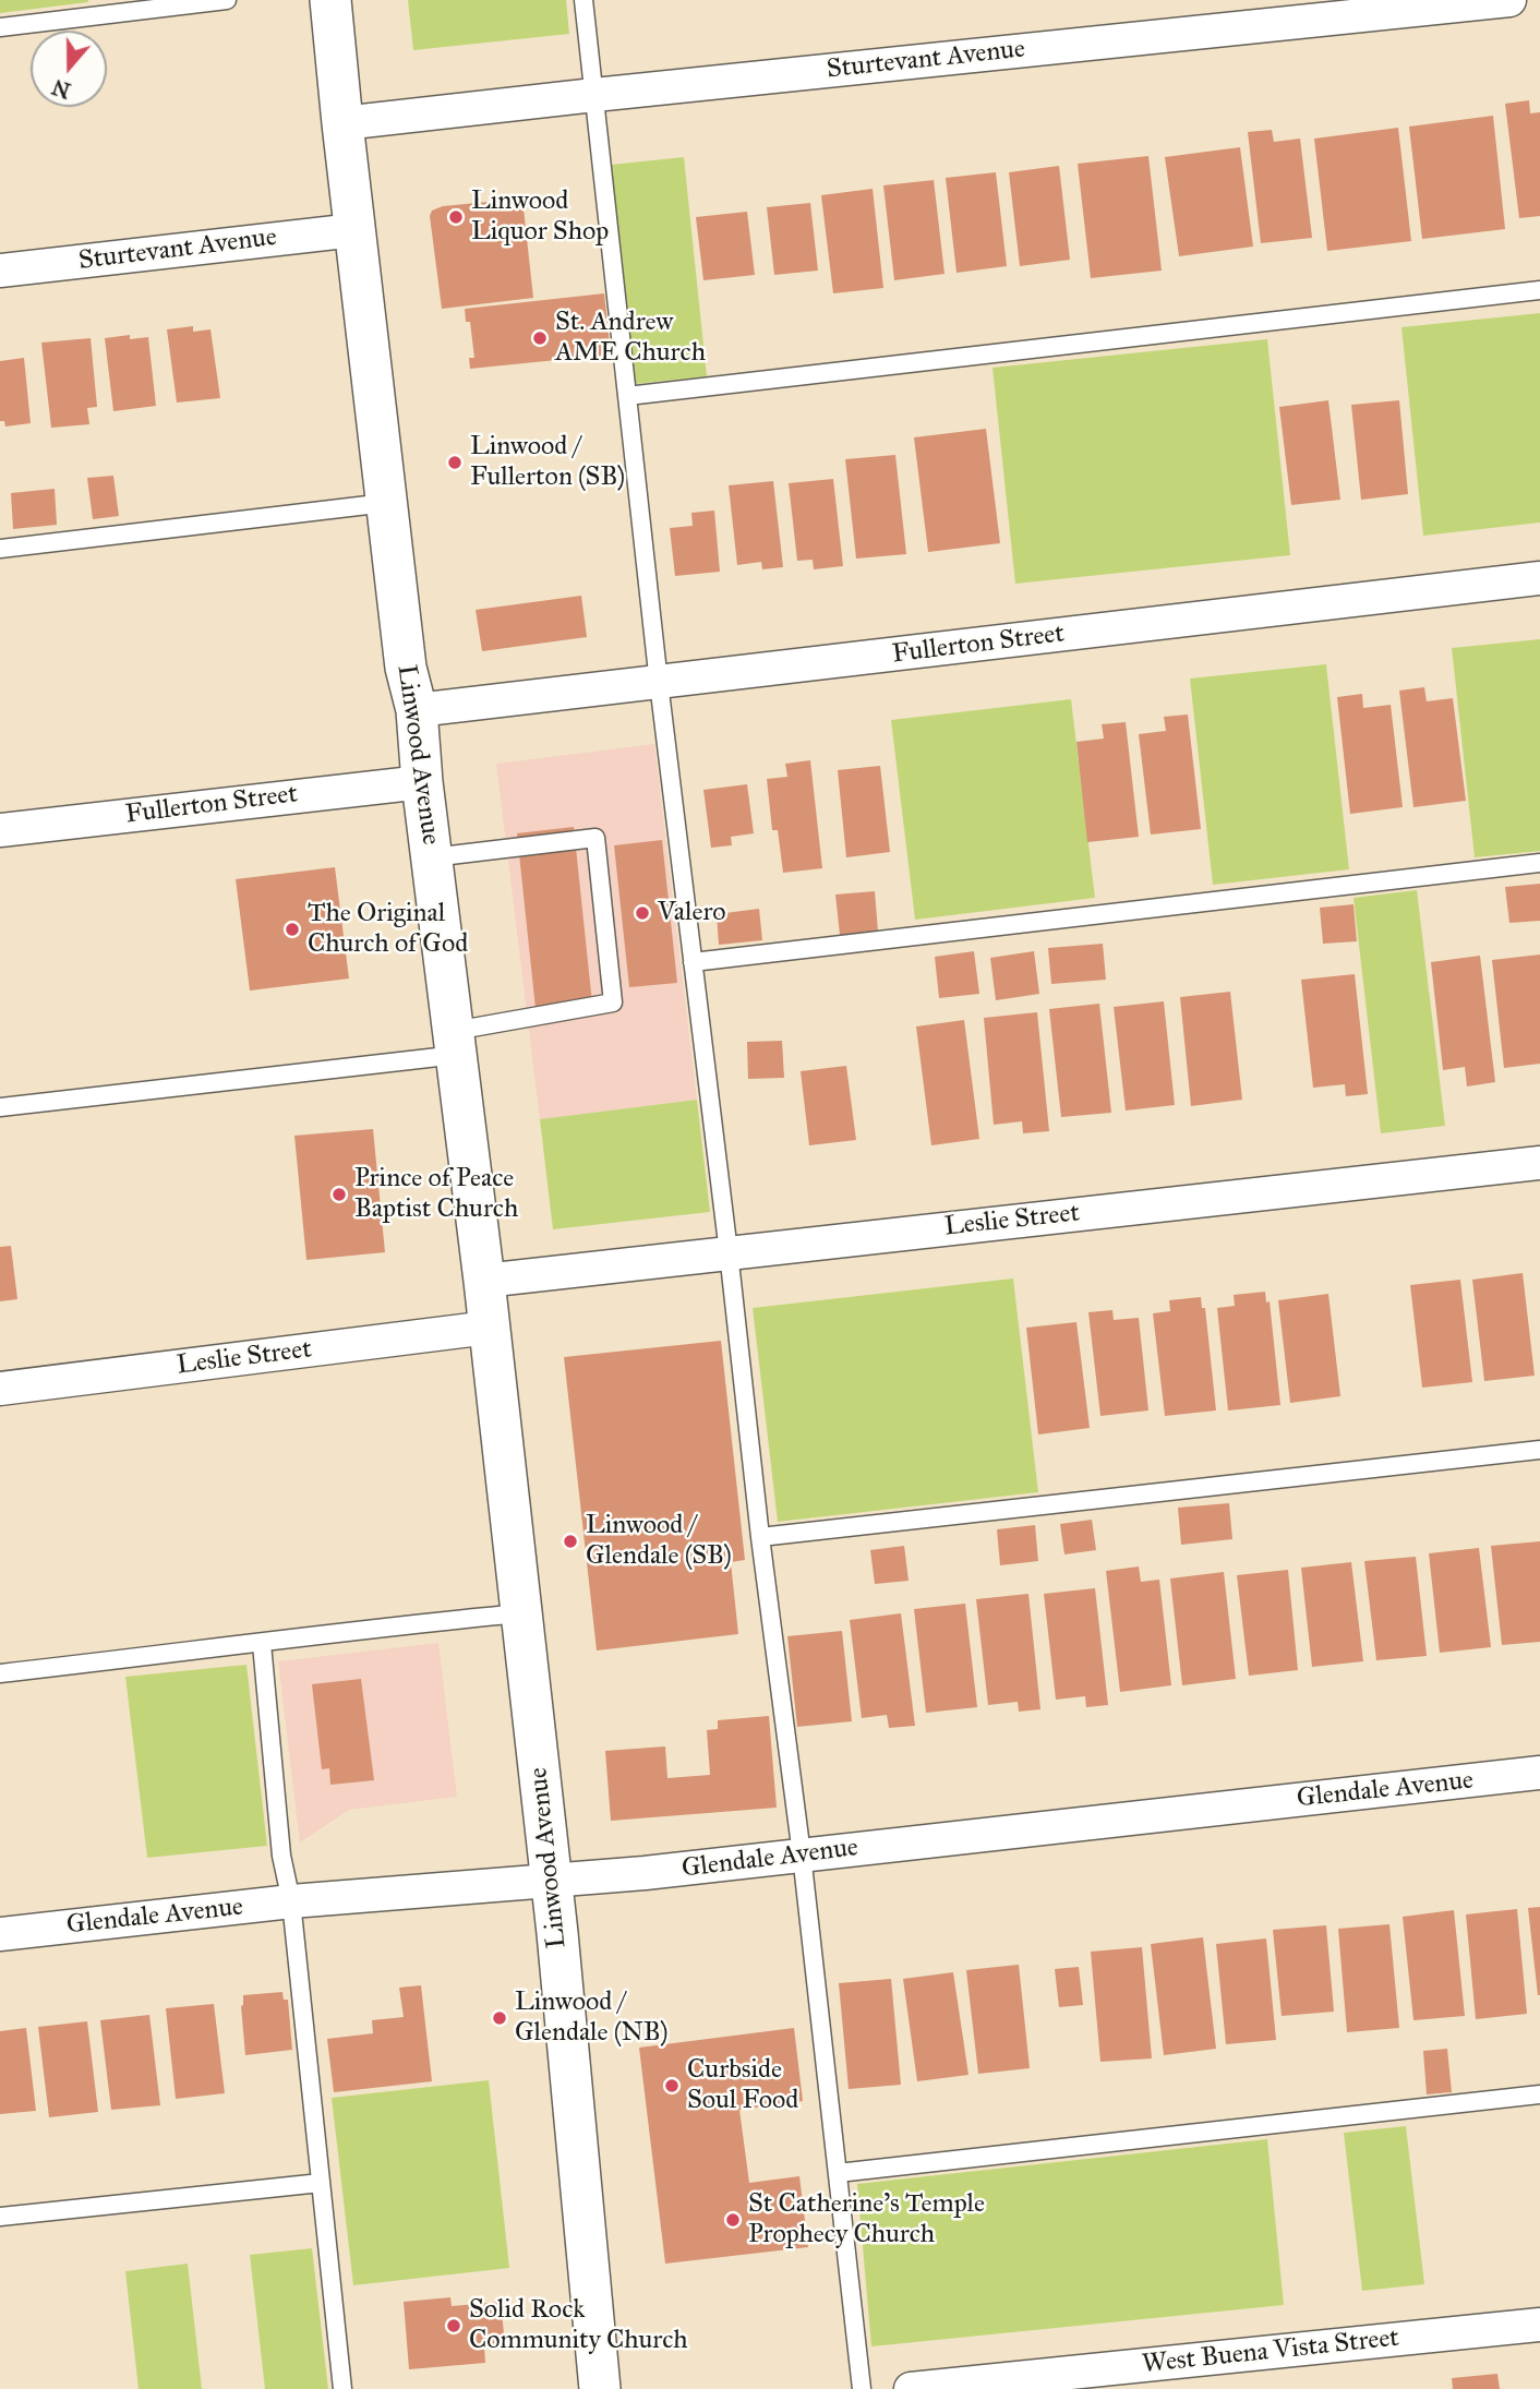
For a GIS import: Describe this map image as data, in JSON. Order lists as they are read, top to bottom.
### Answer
{
  "streets": {
    "street": [
      "Sturtevant Avenue",
      "Fullerton Street",
      "Linwood Avenue",
      "Leslie Street",
      "Glendale Avenue",
      "West Buena Vista Street"
    ]
  },
  "crossings": [
    ["Sturtevant Avenue", "Linwood Avenue"],
    ["Fullerton Street", "Linwood Avenue"],
    ["Linwood Avenue", "Leslie Street"],
    ["Linwood Avenue", "Glendale Avenue"]
  ],
  "places": [
    "Linwood Liquor Shop",
    "St. Andrew AME Church",
    "Linwood / Fullerton (SB)",
    "Valero",
    "The Original Church of God",
    "Prince of Peace Baptist Church",
    "Linwood / Glendale (SB)",
    "Linwood / Glendale (NB)",
    "Curbside Soul Food",
    "St Catherine's Temple Prophecy Church",
    "Solid Rock Community Church"
  ],
  "north": "bottom"
}
